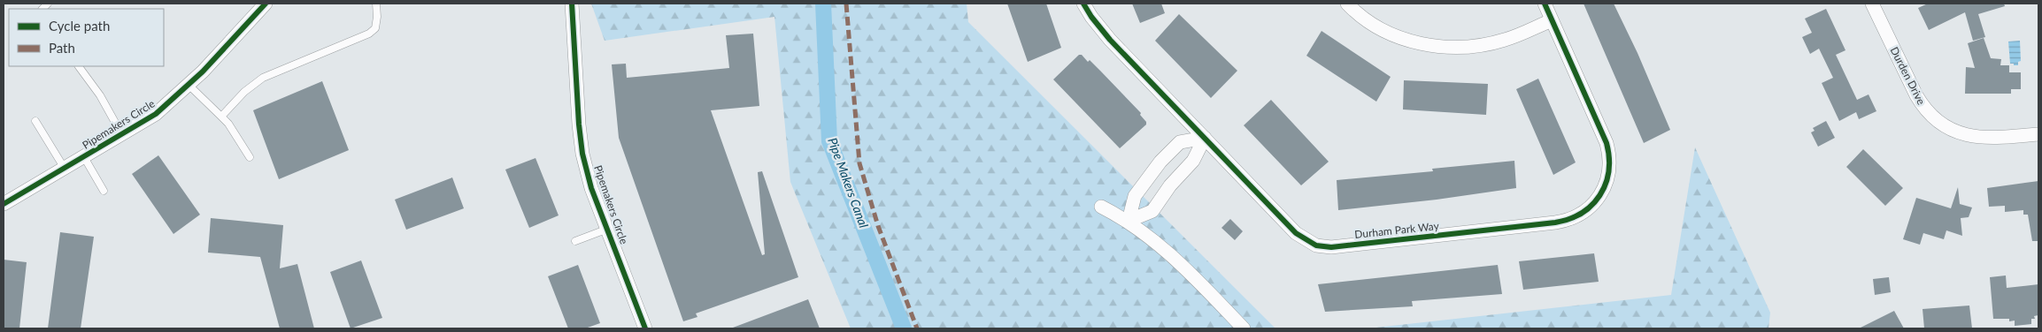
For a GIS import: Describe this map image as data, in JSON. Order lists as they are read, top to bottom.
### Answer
{
  "streets": {
    "street": ["Durden Drive", "Pipemakers Circle", "Durham Park Way"]
  },
  "water": ["Pipe Makers Canal"],
  "legend": ["Cycle path", "Path"]
}
